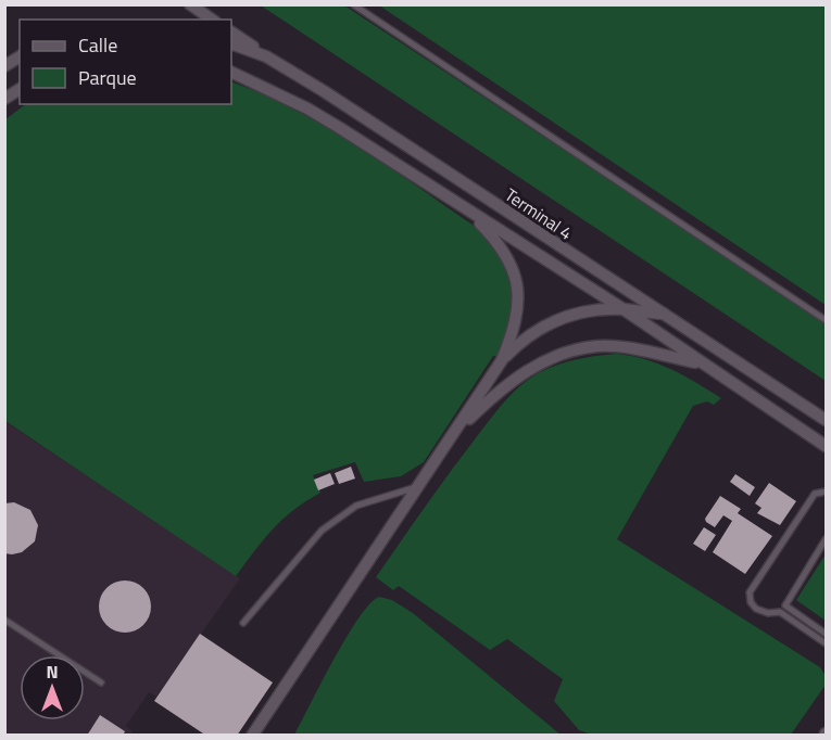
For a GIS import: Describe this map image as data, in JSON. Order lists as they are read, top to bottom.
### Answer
{
  "streets": {
    "street": ["Terminal 4"]
  },
  "legend": ["Calle", "Parque"],
  "north": "top"
}
